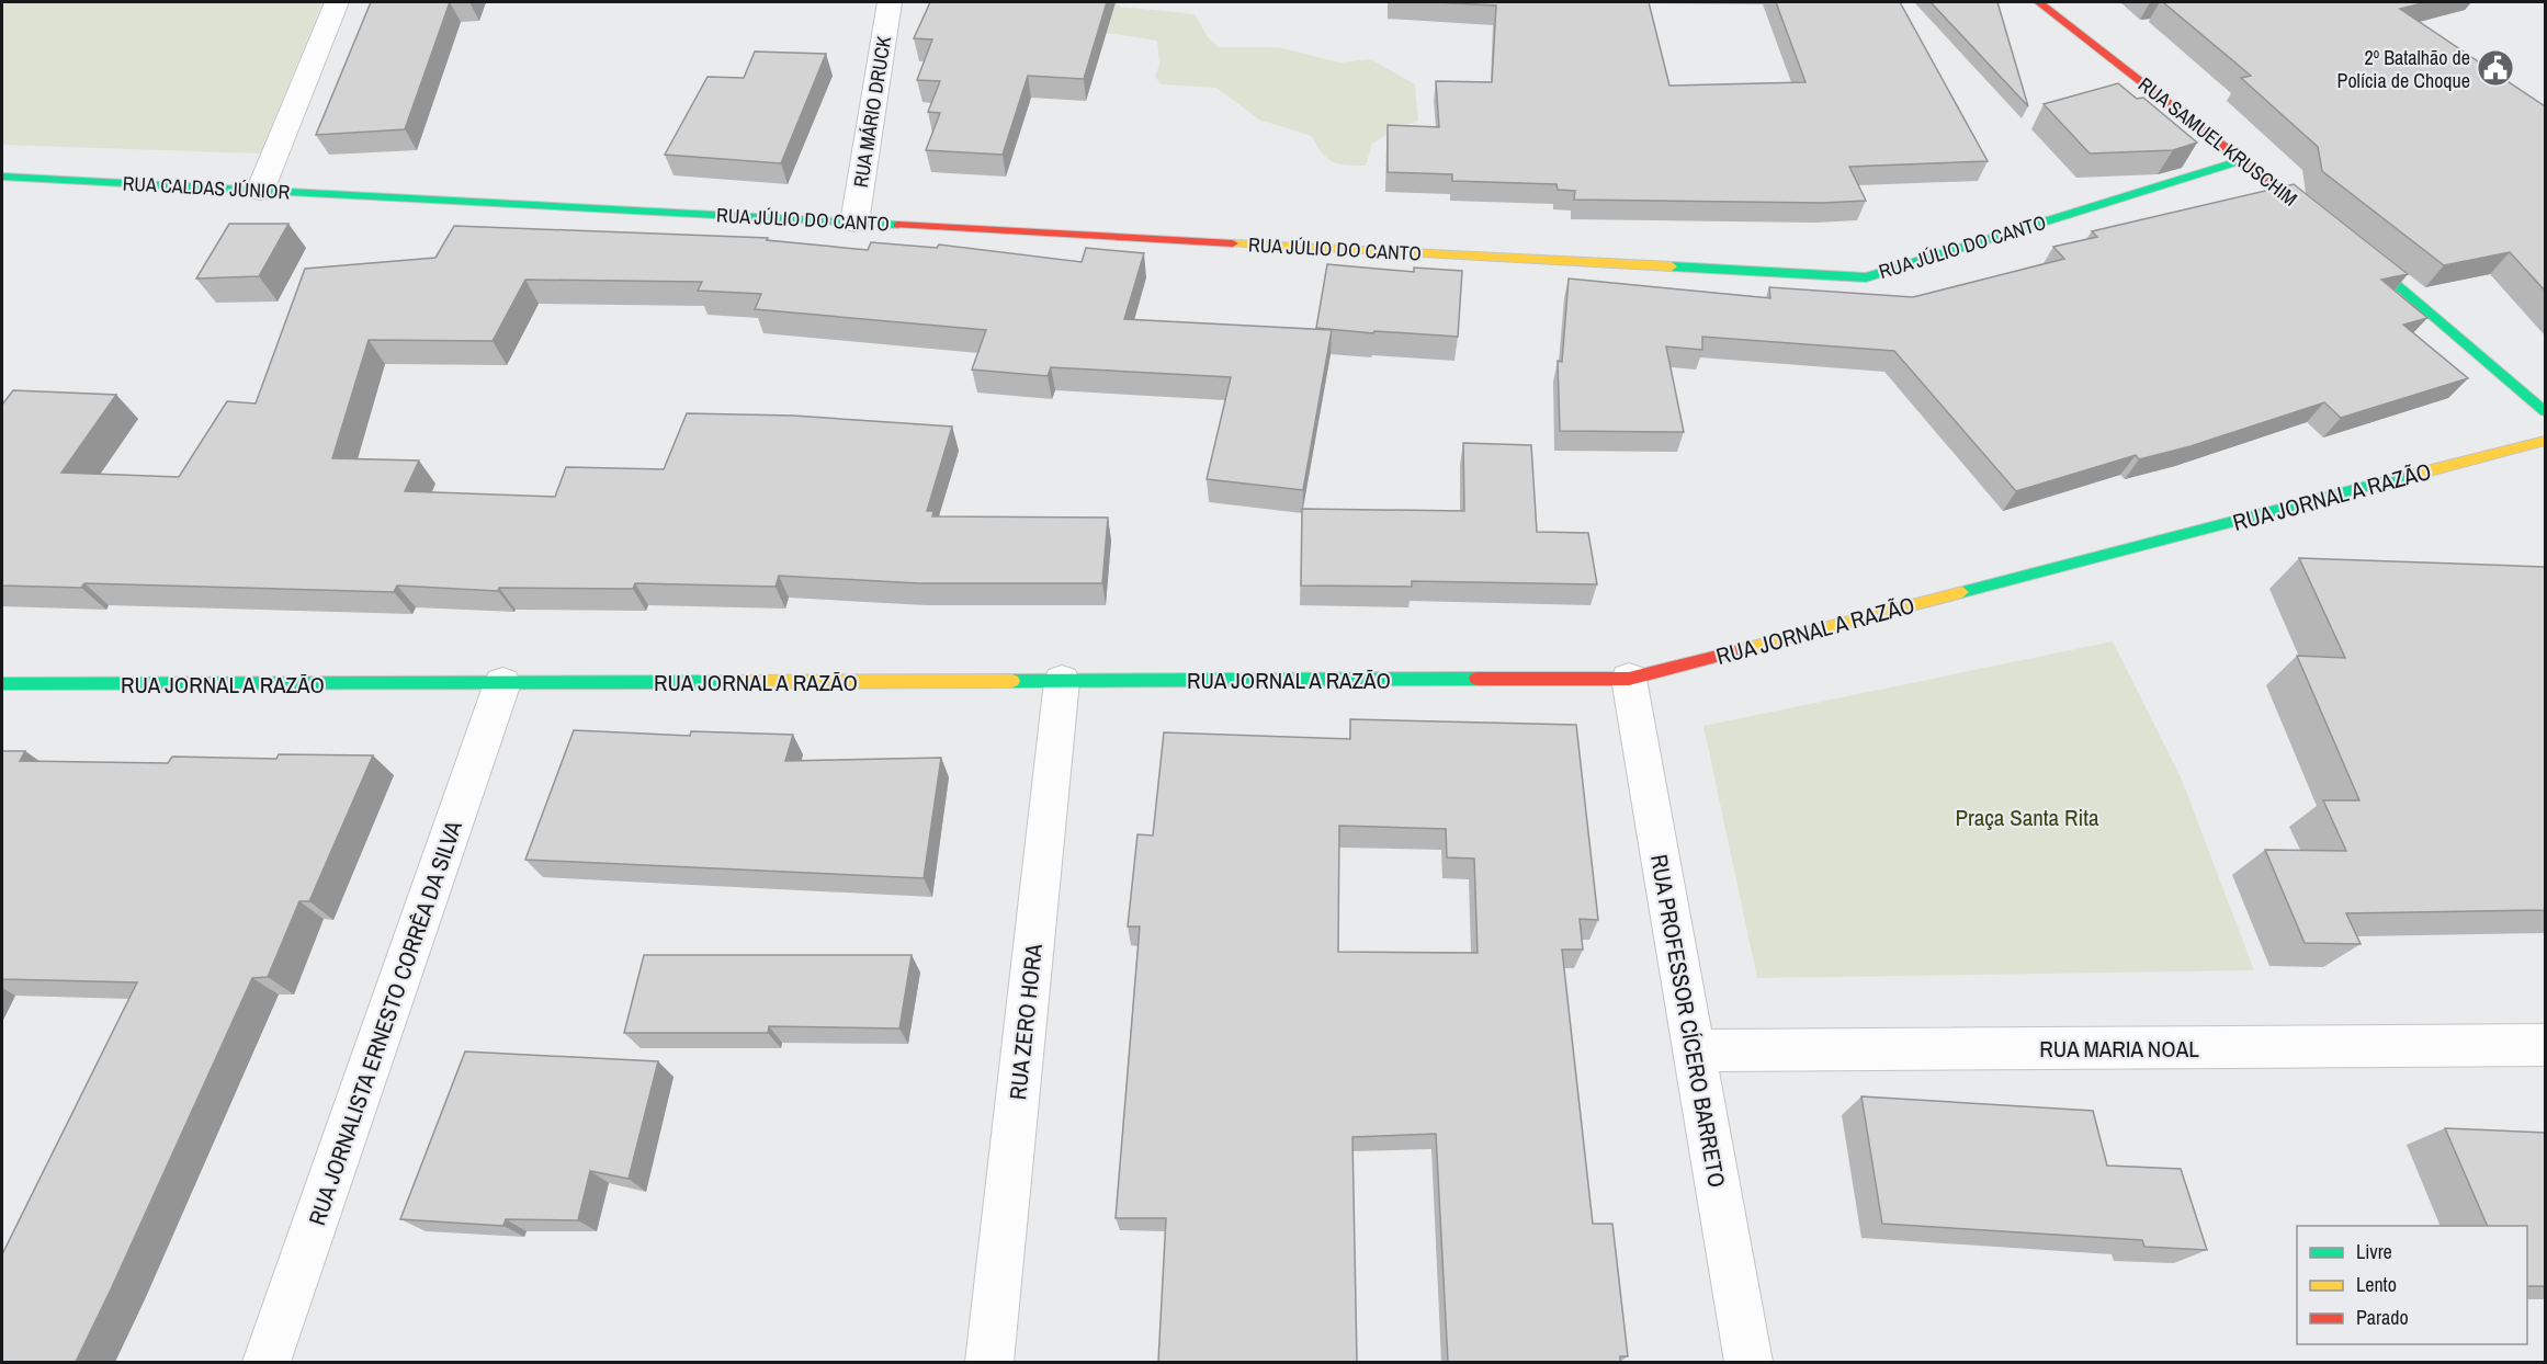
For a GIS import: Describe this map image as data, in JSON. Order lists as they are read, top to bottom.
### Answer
{
  "streets": {
    "street": [
      "RUA MÁRIO DRUCK",
      "RUA SAMUEL KRUSCHIM",
      "RUA CALDAS JÚNIOR",
      "RUA JÚLIO DO CANTO",
      "RUA JORNAL A RAZÃO",
      "RUA PROFESSOR CÍCERO BARRETO",
      "RUA ZERO HORA",
      "RUA JORNALISTA ERNESTO CORRÊA DA SILVA",
      "RUA MARIA NOAL"
    ]
  },
  "crossings": [
    ["RUA MÁRIO DRUCK", "RUA JÚLIO DO CANTO"],
    ["RUA SAMUEL KRUSCHIM", "RUA JÚLIO DO CANTO"],
    ["RUA CALDAS JÚNIOR", "RUA JÚLIO DO CANTO"],
    ["RUA JORNAL A RAZÃO", "RUA PROFESSOR CÍCERO BARRETO"],
    ["RUA JORNAL A RAZÃO", "RUA ZERO HORA"],
    ["RUA JORNAL A RAZÃO", "RUA JORNALISTA ERNESTO CORRÊA DA SILVA"],
    ["RUA PROFESSOR CÍCERO BARRETO", "RUA MARIA NOAL"]
  ],
  "parks": ["Praça Santa Rita"],
  "places": {
    "public building": ["2º Batalhão de Polícia de Choque"]
  },
  "legend": ["Livre", "Lento", "Parado"]
}
